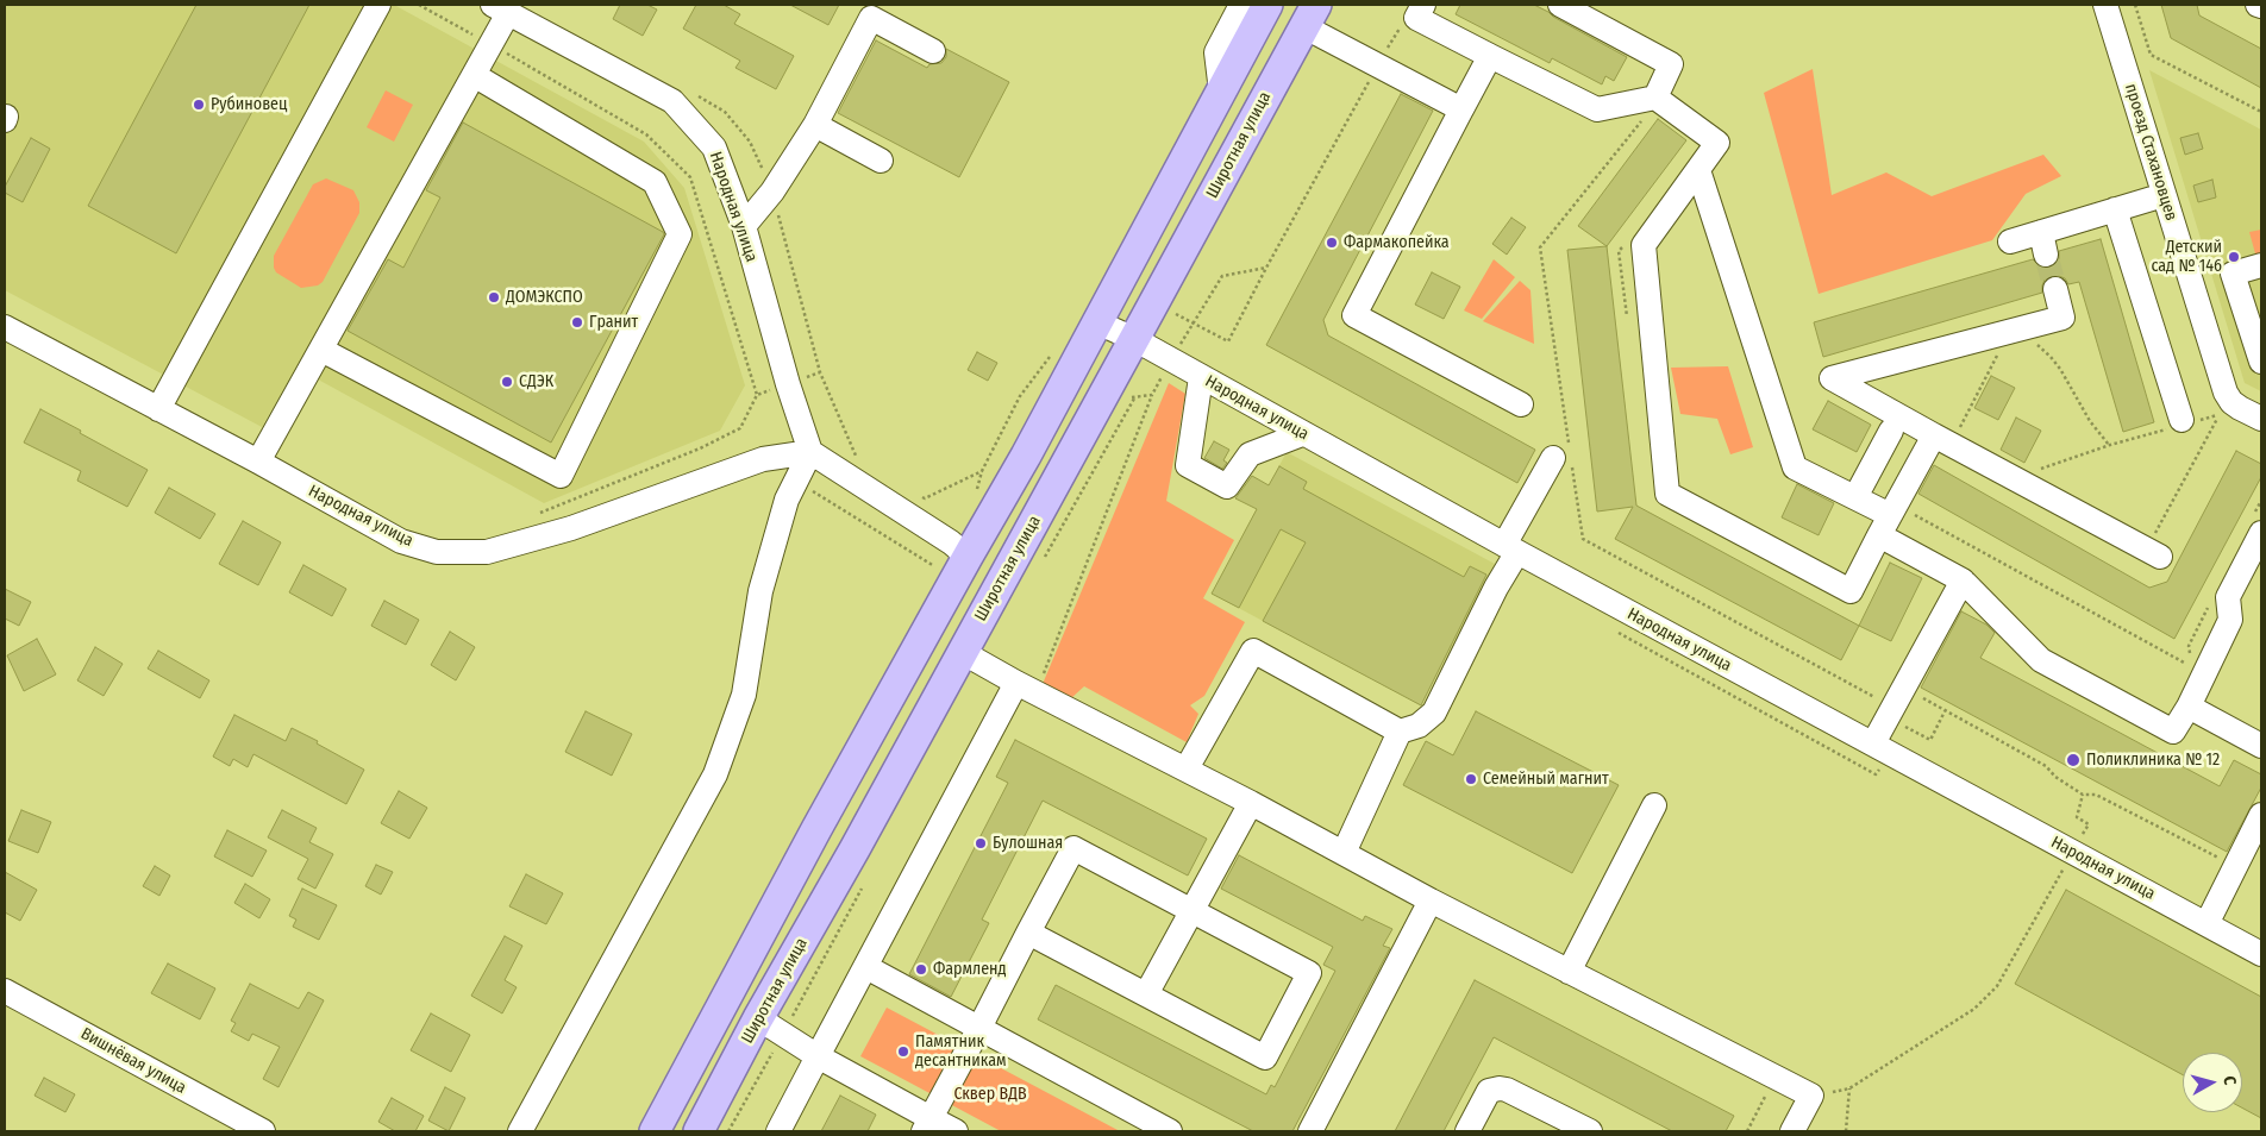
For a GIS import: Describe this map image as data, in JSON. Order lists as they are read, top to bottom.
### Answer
{
  "streets": {
    "main road": ["Широтная улица"],
    "street": ["проезд Стахановцев", "Народная улица", "Вишнёвая улица"]
  },
  "crossings": [
    ["Широтная улица", "Народная улица"]
  ],
  "parks": ["Сквер ВДВ"],
  "places": [
    "Рубиновец",
    "Фармакопейка",
    "Детский сад № 146",
    "ДОМЭКСПО",
    "Гранит",
    "СДЭК",
    "Поликлиника № 12",
    "Семейный магнит",
    "Булошная",
    "Фармленд",
    "Памятник десантникам"
  ],
  "north": "right"
}
